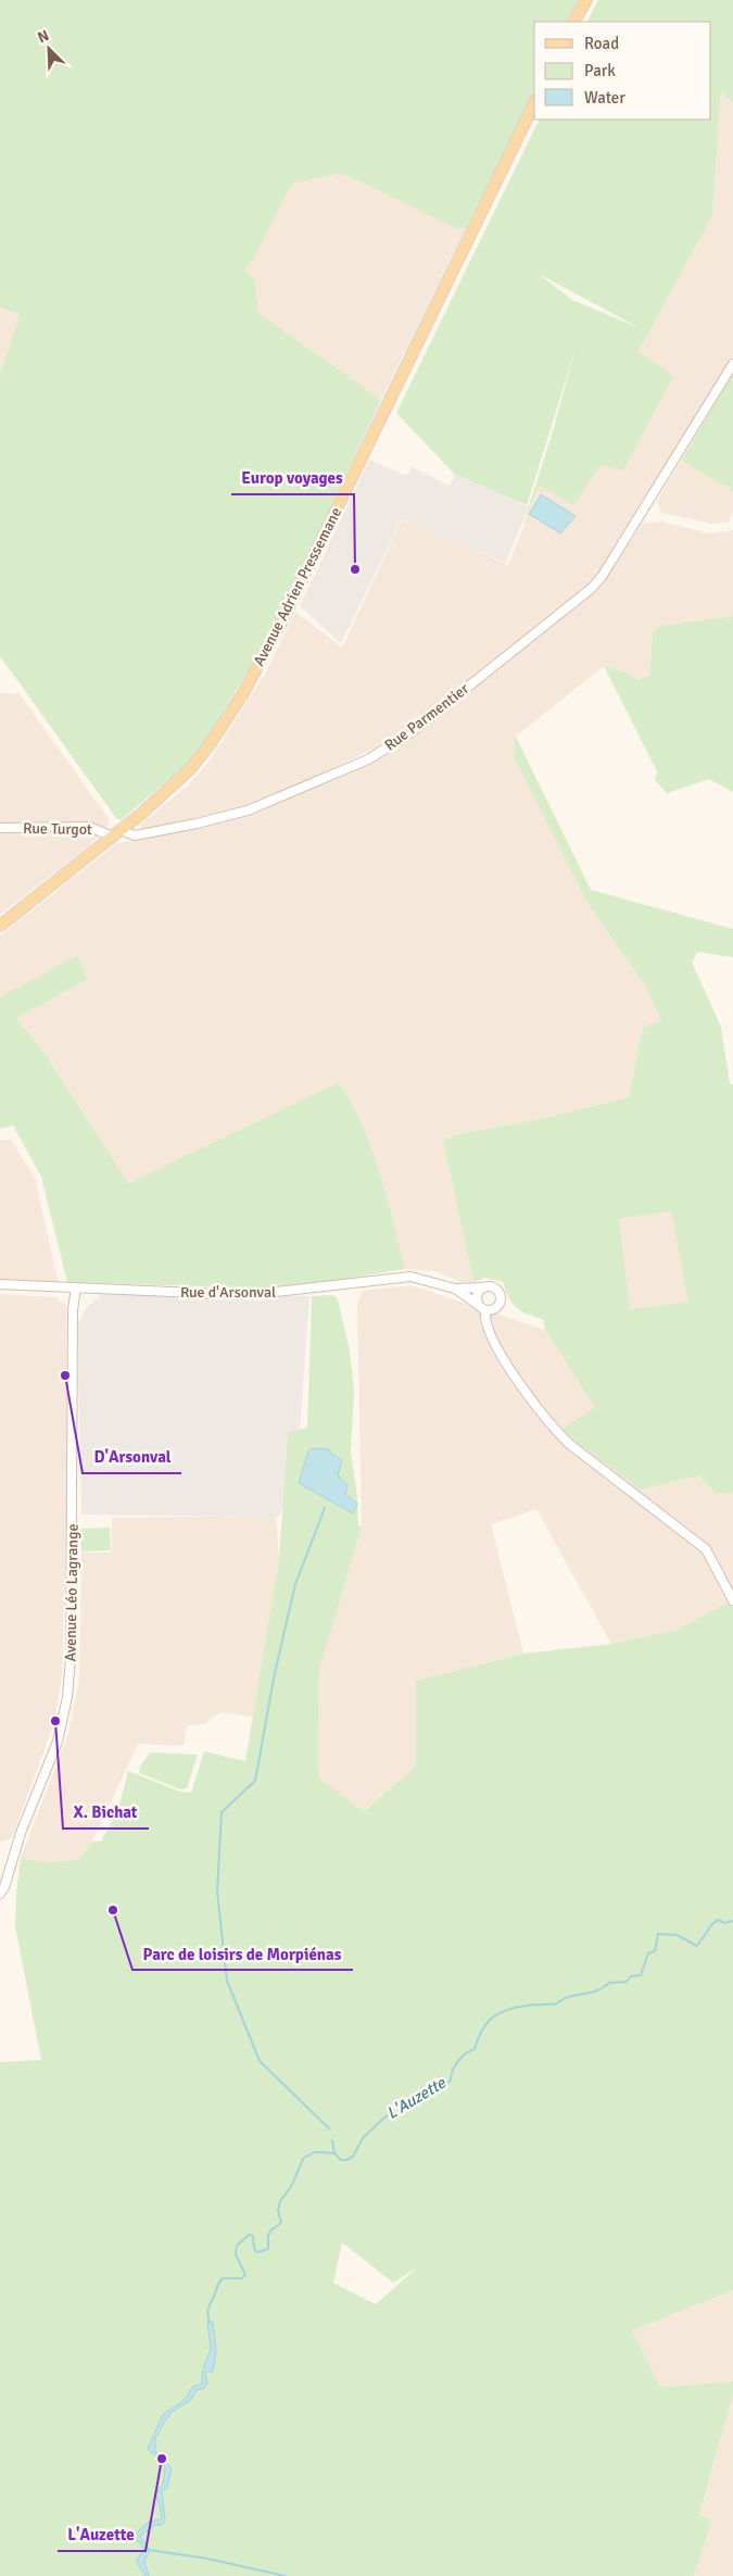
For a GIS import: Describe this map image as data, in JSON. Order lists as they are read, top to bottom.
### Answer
{
  "streets": {
    "main road": ["Avenue Adrien Pressemane"],
    "street": [
      "Rue Parmentier",
      "Rue Turgot",
      "Rue d'Arsonval",
      "Avenue Léo Lagrange"
    ]
  },
  "crossings": [
    ["Avenue Adrien Pressemane", "Rue Parmentier"],
    ["Avenue Adrien Pressemane", "Rue Turgot"],
    ["Rue d'Arsonval", "Avenue Léo Lagrange"]
  ],
  "water": ["L'Auzette"],
  "places": [
    "Europ voyages",
    "D'Arsonval",
    "X. Bichat",
    "Parc de loisirs de Morpiénas",
    "L'Auzette"
  ],
  "legend": ["Road", "Park", "Water"],
  "north": "top left"
}
